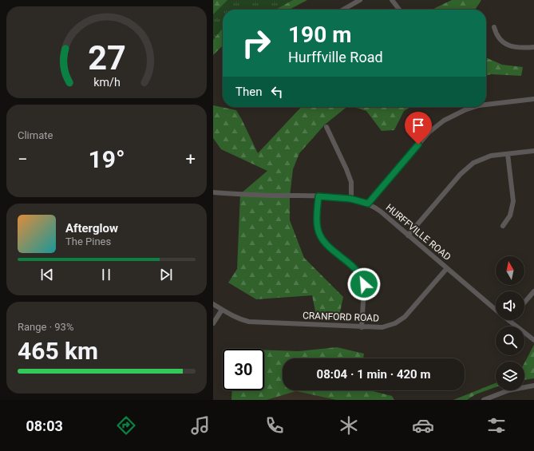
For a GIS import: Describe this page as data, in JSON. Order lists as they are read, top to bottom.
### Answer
{
  "streets": {
    "street": ["HURFFVILLE ROAD", "CRANFORD ROAD"]
  },
  "crossings": [
    ["HURFFVILLE ROAD", "CRANFORD ROAD"]
  ],
  "north": "top",
  "page": {
    "turn": ["190 m", "Hurffville Road"],
    "then": "Then",
    "tile": [
      "Climate",
      ["Range · 93%", "465 km"]
    ],
    "heat": ["−", "19°", "+"],
    "song": ["Afterglow", "The Pines"],
    "limit": "30",
    "trip": "08:04 · 1 min · 420 m",
    "tabs": "08:03",
    "gauge": ["27", "km/h"]
  }
}
